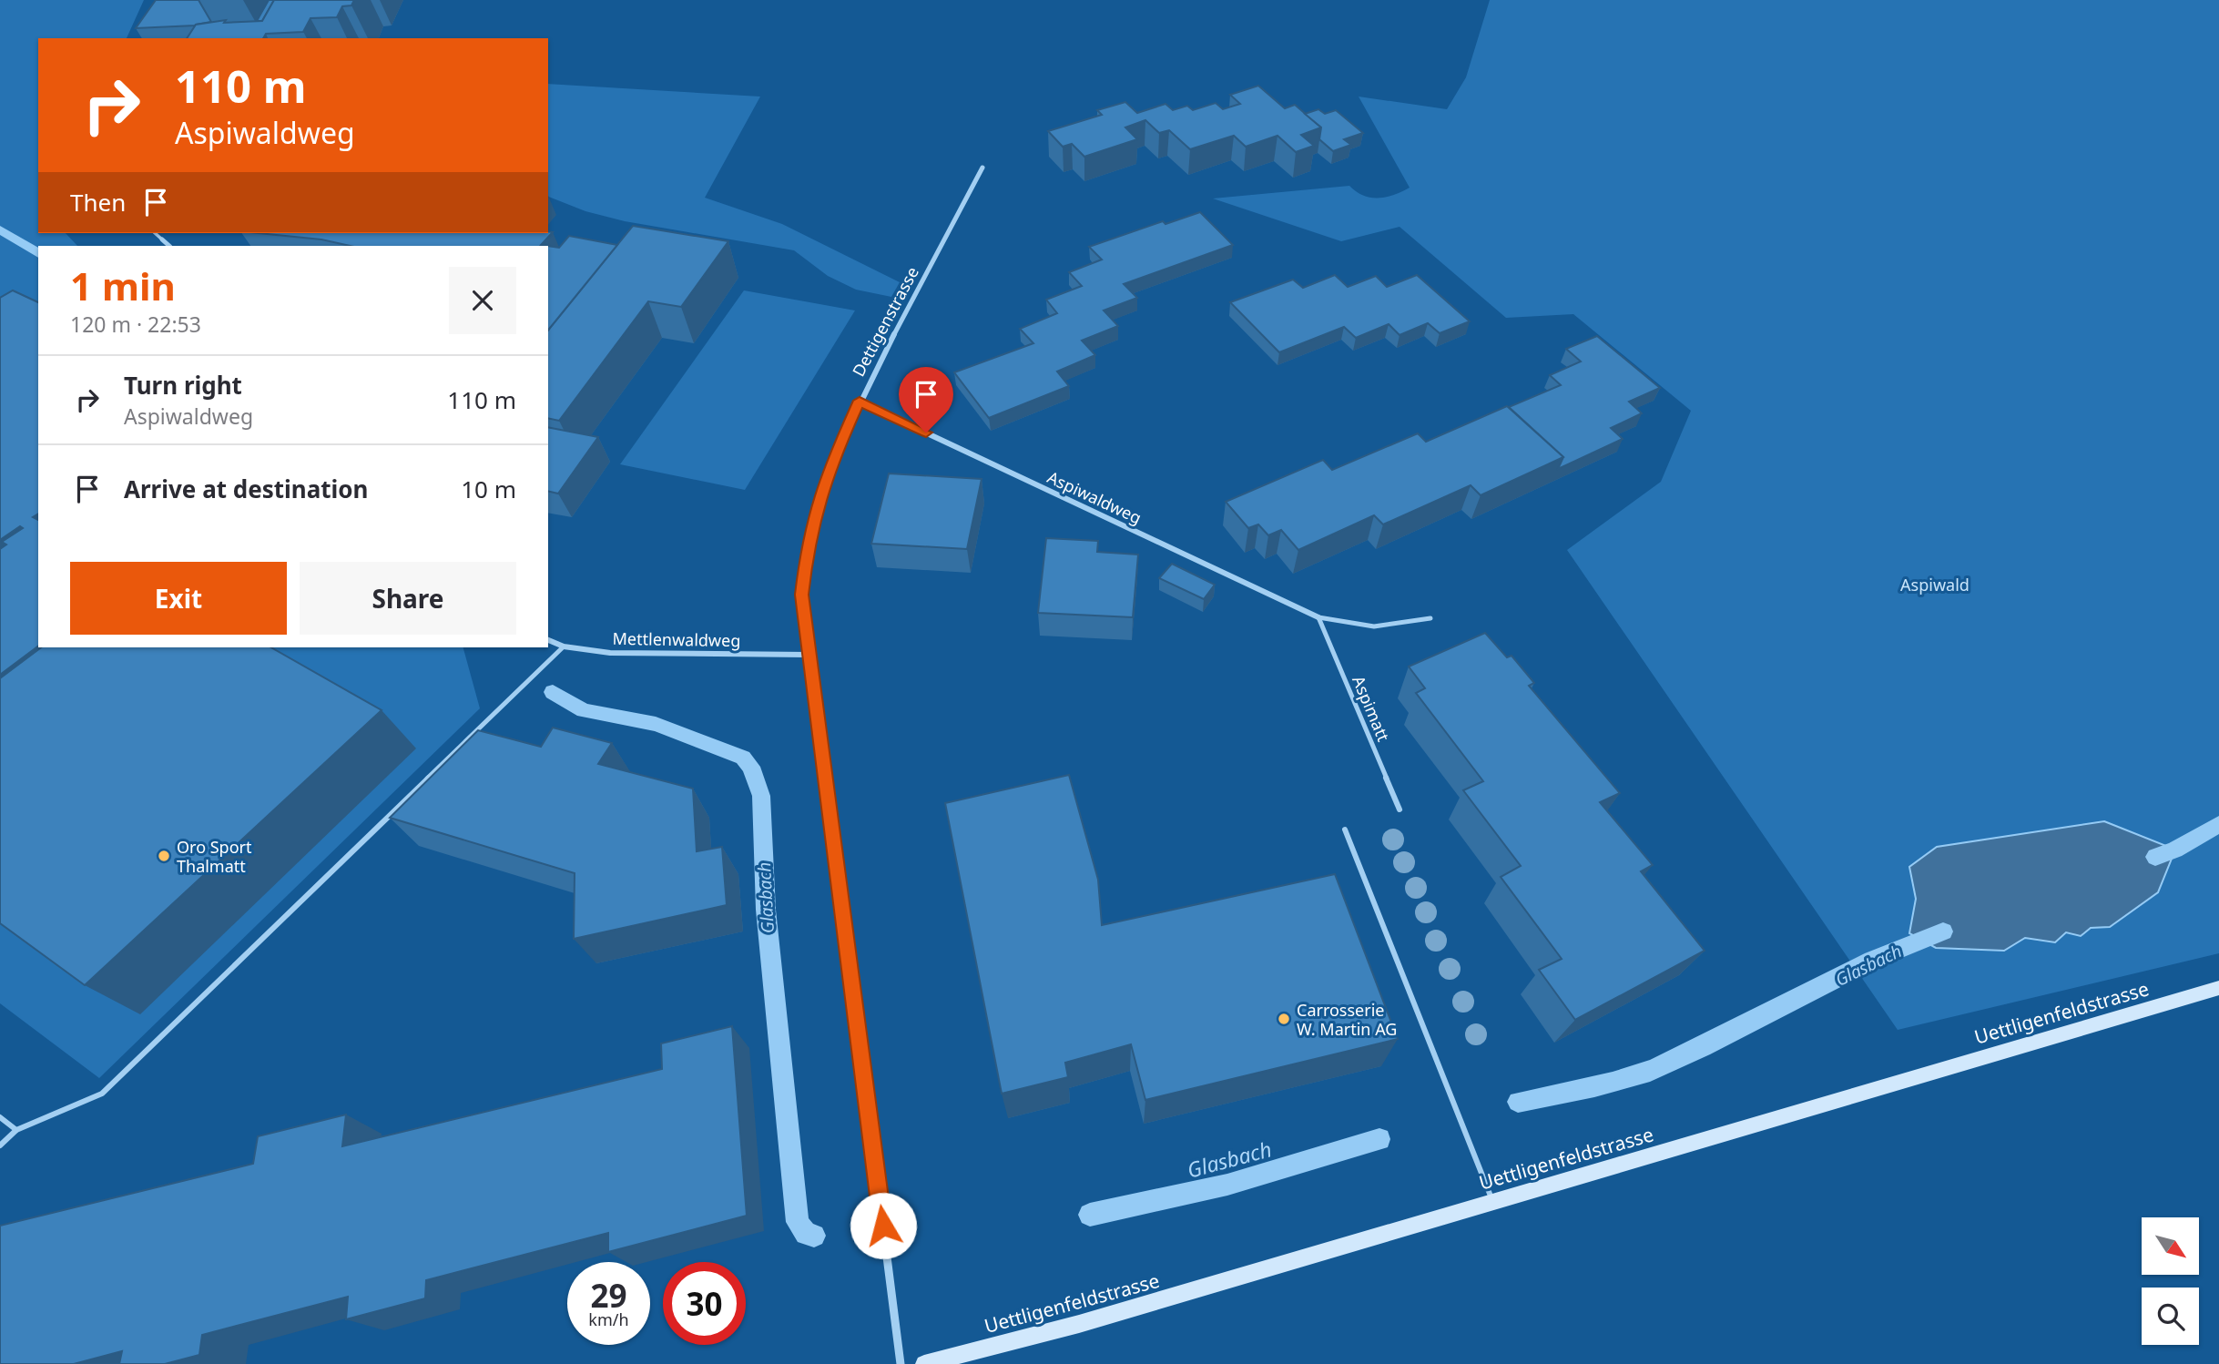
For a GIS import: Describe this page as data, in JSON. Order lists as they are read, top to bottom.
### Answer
{
  "streets": {
    "main road": ["Uettligenfeldstrasse"],
    "street": ["Dettigenstrasse", "Aspiwaldweg", "Mettlenwaldweg"],
    "lane": ["Aspimatt"]
  },
  "crossings": [
    ["Dettigenstrasse", "Aspiwaldweg"],
    ["Dettigenstrasse", "Mettlenwaldweg"],
    ["Aspiwaldweg", "Aspimatt"]
  ],
  "water": ["Glasbach"],
  "parks": ["Aspiwald"],
  "places": ["Oro Sport Thalmatt", "Carrosserie W. Martin AG"],
  "north": "bottom right",
  "page": {
    "turn": ["110 m", "Aspiwaldweg"],
    "then": "Then",
    "heading": ["1 min", "120 m · 22:53"],
    "list": [
      {
        "name": "Turn right",
        "note": "Aspiwaldweg",
        "value": "110 m"
      },
      {
        "name": "Arrive at destination",
        "value": "10 m"
      }
    ],
    "buttons": ["Exit", "Share"],
    "speed": "29 km/h",
    "limit": "30"
  }
}
